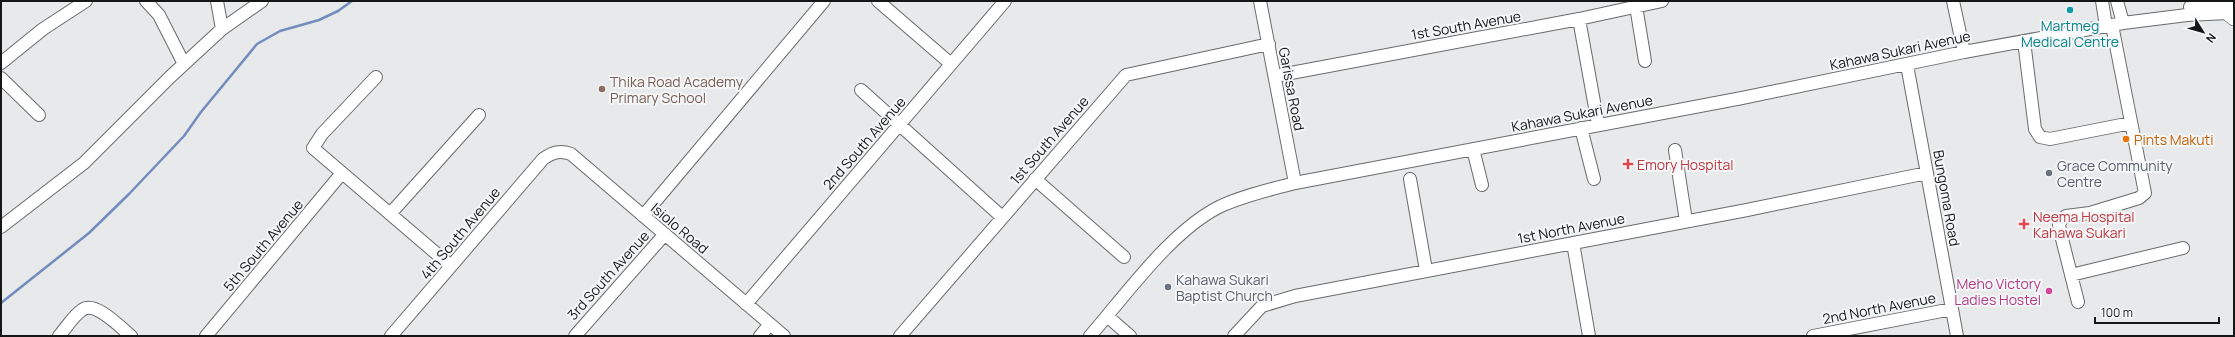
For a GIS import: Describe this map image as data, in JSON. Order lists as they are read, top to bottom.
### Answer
{
  "streets": {
    "street": [
      "1st South Avenue",
      "Kahawa Sukari Avenue",
      "Garissa Road",
      "2nd South Avenue",
      "Bungoma Road",
      "Isiolo Road",
      "1st North Avenue",
      "4th South Avenue",
      "5th South Avenue",
      "3rd South Avenue",
      "2nd North Avenue"
    ]
  },
  "crossings": [
    ["1st South Avenue", "Garissa Road"],
    ["Kahawa Sukari Avenue", "Garissa Road"],
    ["Kahawa Sukari Avenue", "Bungoma Road"],
    ["2nd South Avenue", "Isiolo Road"],
    ["Bungoma Road", "1st North Avenue"],
    ["Bungoma Road", "2nd North Avenue"],
    ["Isiolo Road", "4th South Avenue"],
    ["Isiolo Road", "3rd South Avenue"]
  ],
  "places": {
    "other": [
      "Martmeg Medical Centre",
      "Thika Road Academy Primary School",
      "Pints Makuti",
      "Grace Community Centre",
      "Kahawa Sukari Baptist Church",
      "Meho Victory Ladies Hostel"
    ],
    "health": ["Emory Hospital", "Neema Hospital Kahawa Sukari"]
  },
  "scale_bar": "100 m",
  "north": "bottom right"
}
